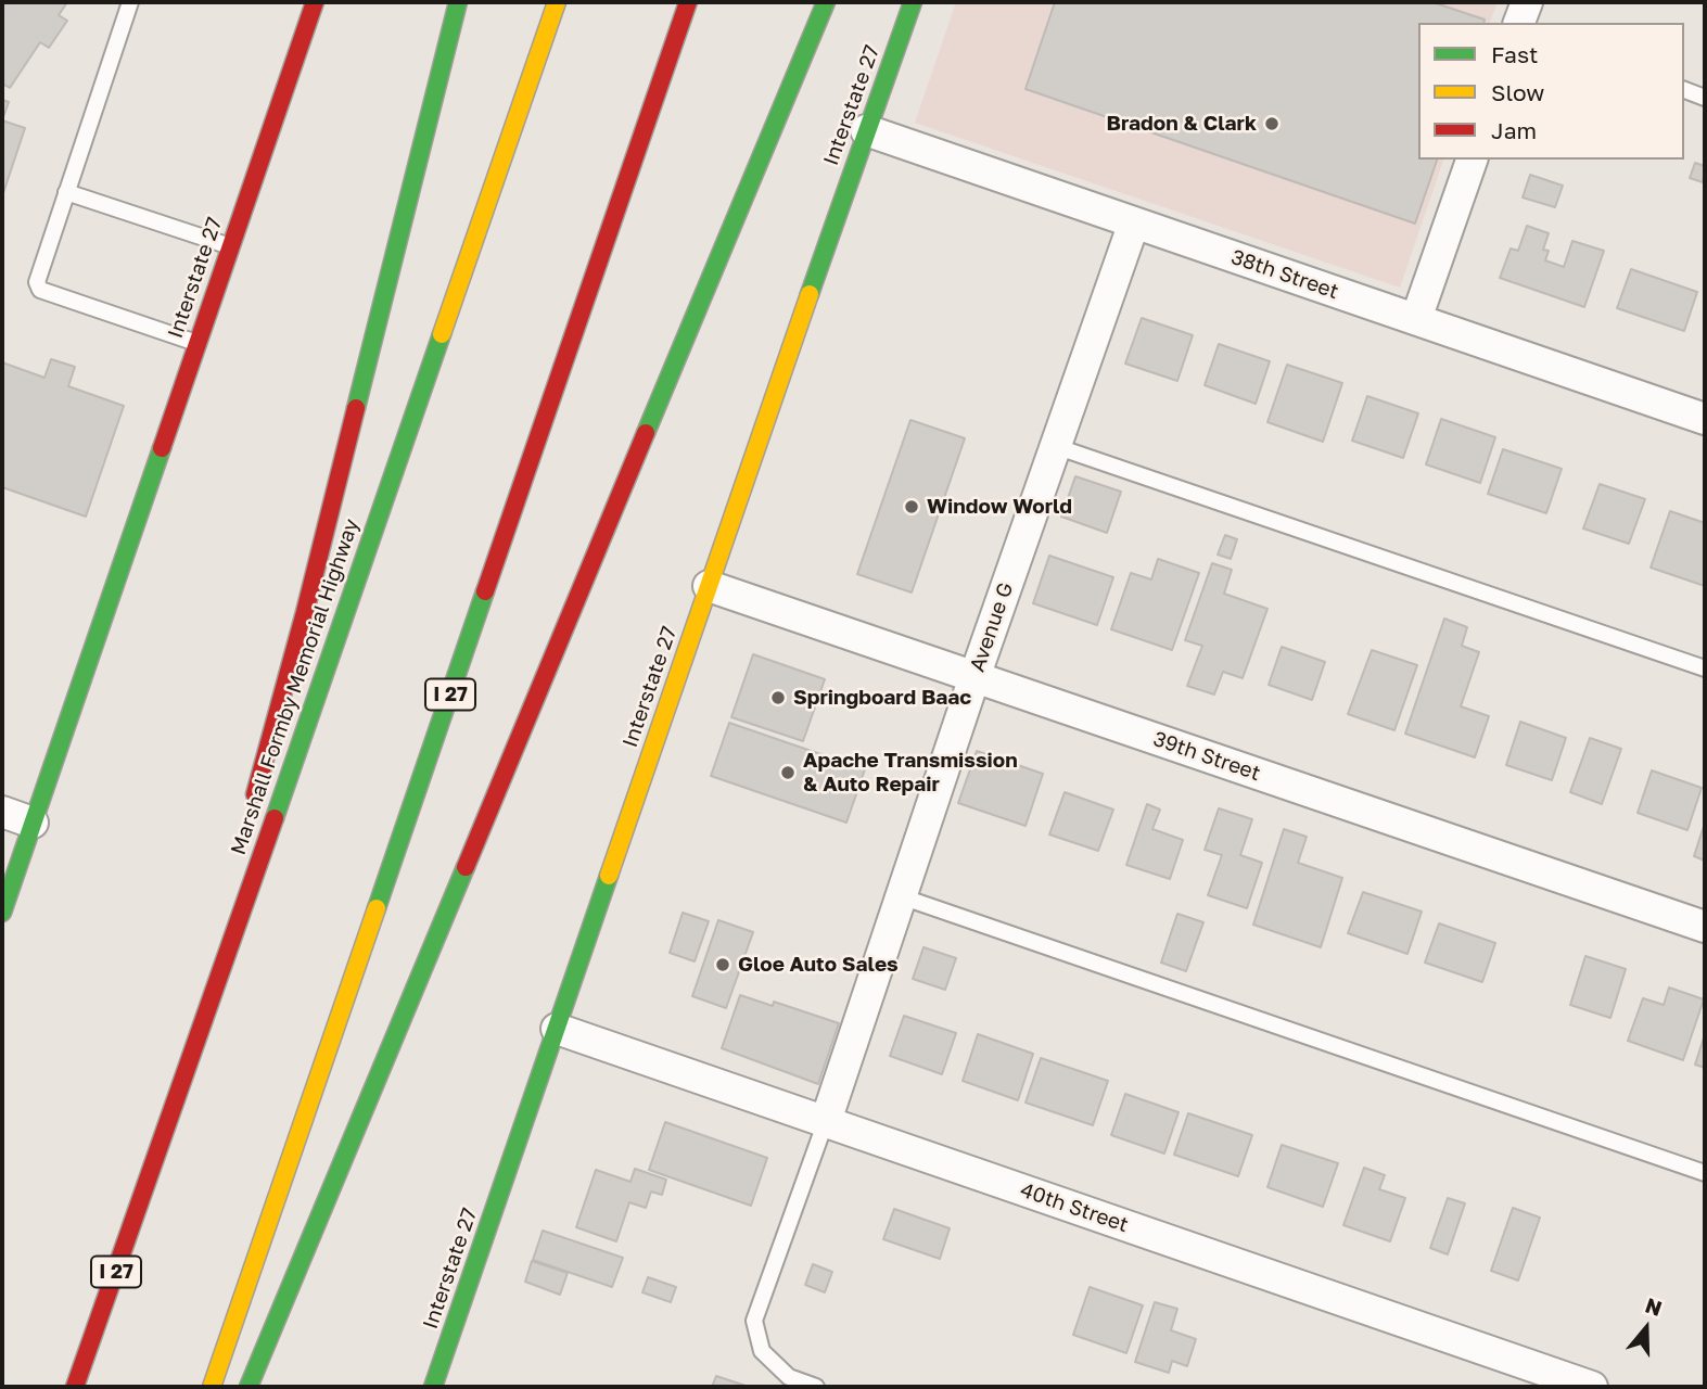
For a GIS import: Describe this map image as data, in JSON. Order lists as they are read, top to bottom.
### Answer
{
  "streets": {
    "main road": ["Interstate 27", "Marshall Formby Memorial Highway", "I 27"],
    "street": [
      "38th Street",
      "Avenue G",
      "39th Street",
      "40th Street"
    ]
  },
  "crossings": [
    ["Interstate 27", "38th Street"],
    ["Interstate 27", "39th Street"],
    ["Interstate 27", "40th Street"],
    ["38th Street", "Avenue G"],
    ["Avenue G", "39th Street"],
    ["Avenue G", "40th Street"]
  ],
  "places": [
    "Bradon & Clark",
    "Window World",
    "Springboard Baac",
    "Apache Transmission & Auto Repair",
    "Gloe Auto Sales"
  ],
  "legend": ["Fast", "Slow", "Jam"],
  "north": "top"
}
